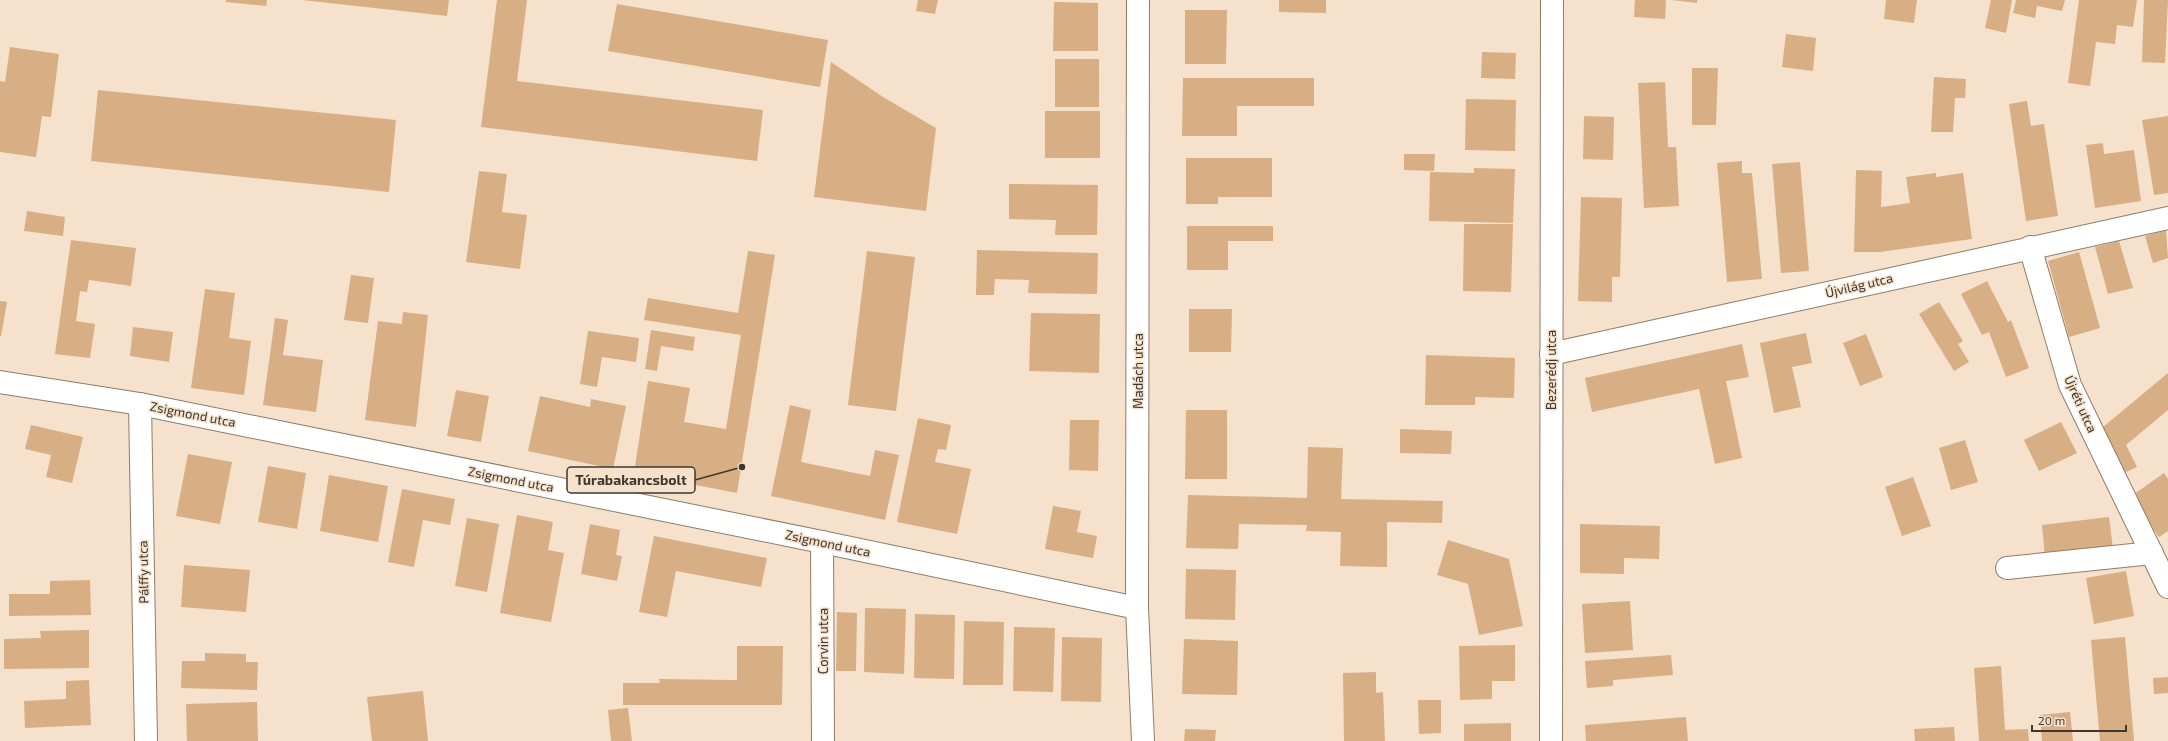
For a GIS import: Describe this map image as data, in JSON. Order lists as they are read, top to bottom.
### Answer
{
  "streets": {
    "street": [
      "Újvilág utca",
      "Bezerédj utca",
      "Madách utca",
      "Újréti utca",
      "Zsigmond utca",
      "Pálffy utca",
      "Corvin utca"
    ]
  },
  "crossings": [
    ["Újvilág utca", "Bezerédj utca"],
    ["Újvilág utca", "Újréti utca"],
    ["Madách utca", "Zsigmond utca"],
    ["Zsigmond utca", "Pálffy utca"],
    ["Zsigmond utca", "Corvin utca"]
  ],
  "places": ["Túrabakancsbolt"],
  "scale_bar": "20 m"
}
